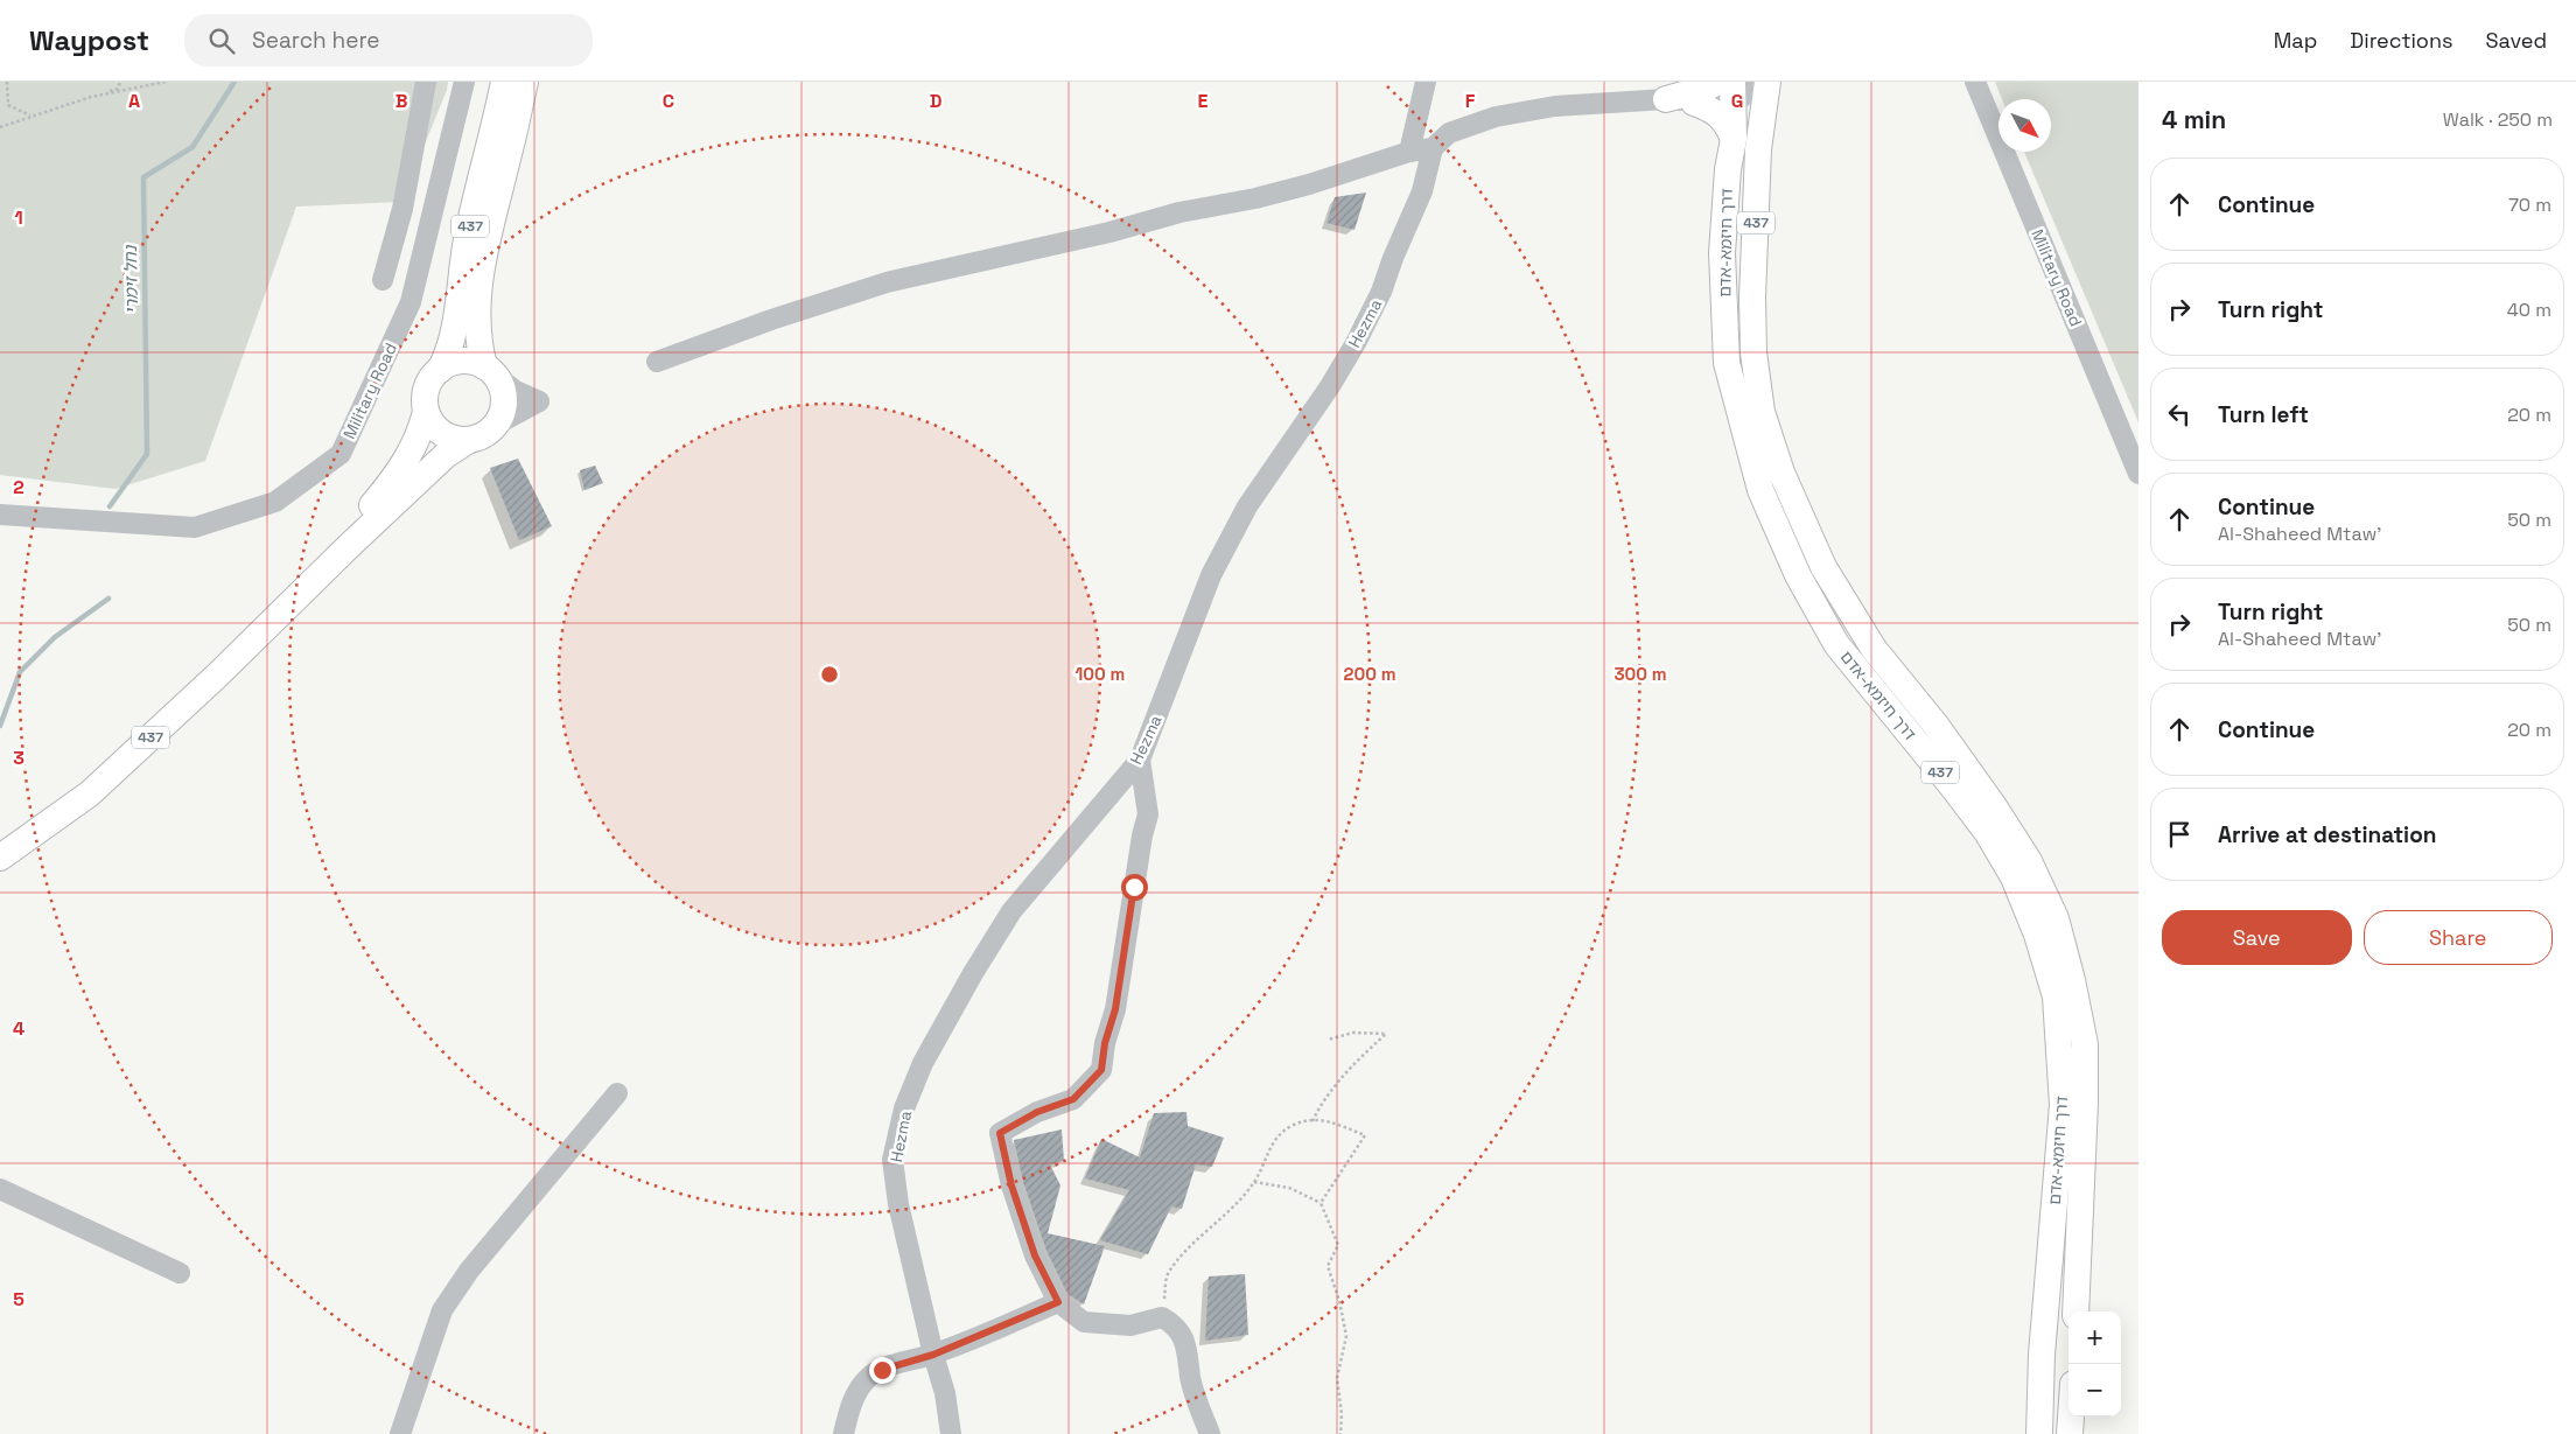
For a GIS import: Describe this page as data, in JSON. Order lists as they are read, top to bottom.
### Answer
{
  "streets": {
    "main road": ["437", "דרך חיזמא-אדם"],
    "street": ["Military Road", "Hezma"]
  },
  "water": ["נחל זימרי"],
  "north": "bottom right",
  "page": {
    "header": "Waypost",
    "search": "Search here",
    "nav": ["Map", "Directions", "Saved"],
    "heading": ["4 min", "Walk · 250 m"],
    "list": [
      ["Continue", "70 m"],
      ["Turn right", "40 m"],
      ["Turn left", "20 m"],
      ["Continue", "Al-Shaheed Mtaw'", "50 m"],
      ["Turn right", "Al-Shaheed Mtaw'", "50 m"],
      ["Continue", "20 m"],
      "Arrive at destination"
    ],
    "buttons": ["Save", "Share"],
    "map_buttons": ["+", "−"]
  },
  "grid": {
    "columns": [
      "A",
      "B",
      "C",
      "D",
      "E",
      "F",
      "G"
    ],
    "rows": [
      "1",
      "2",
      "3",
      "4",
      "5"
    ]
  },
  "rings": ["100 m", "200 m", "300 m"]
}
